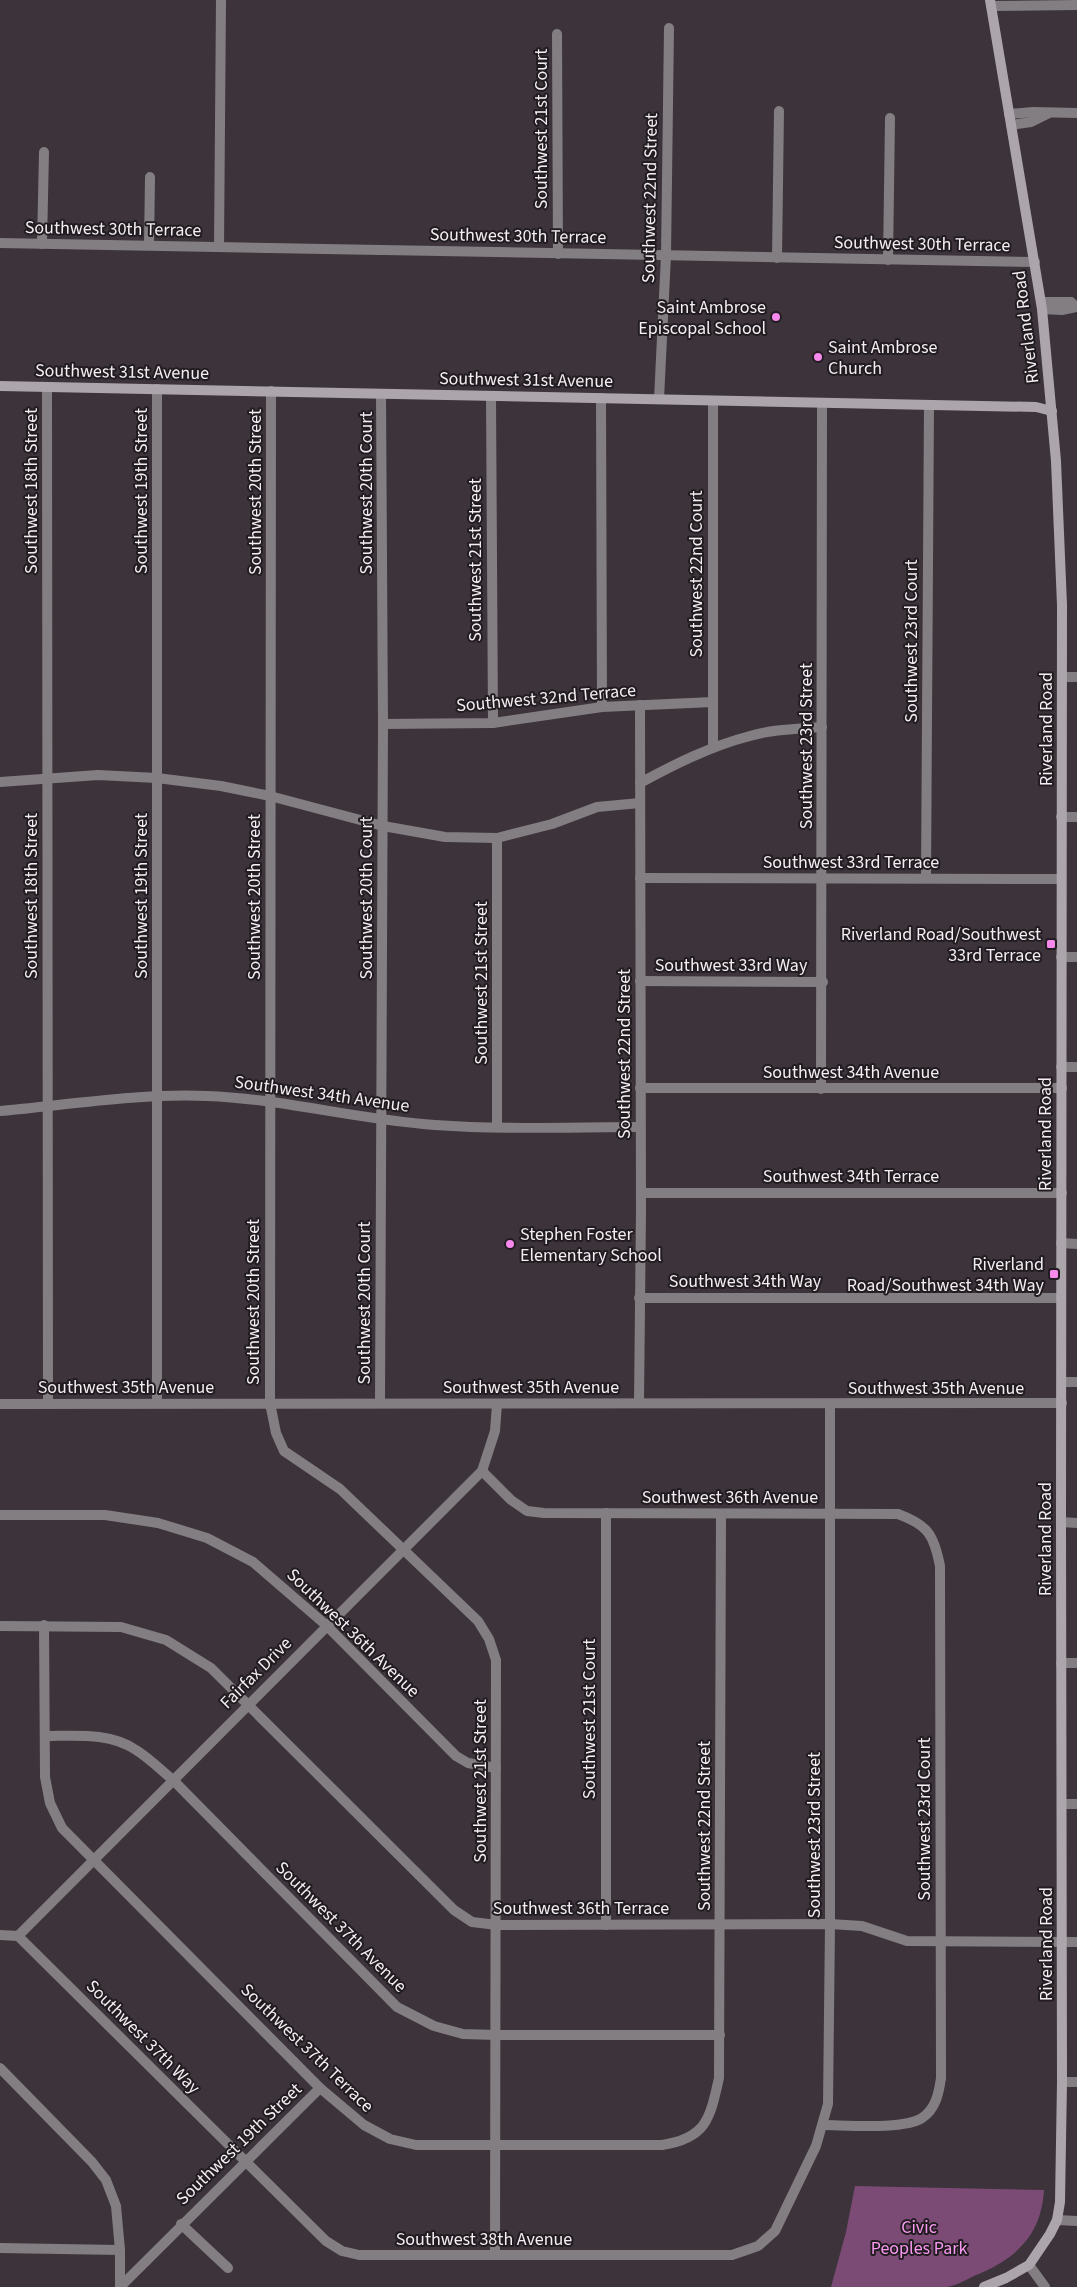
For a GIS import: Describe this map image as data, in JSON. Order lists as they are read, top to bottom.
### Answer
{
  "streets": {
    "street": [
      "Southwest 21st Court",
      "Southwest 22nd Street",
      "Southwest 30th Terrace",
      "Riverland Road",
      "Southwest 31st Avenue",
      "Southwest 18th Street",
      "Southwest 19th Street",
      "Southwest 20th Street",
      "Southwest 20th Court",
      "Southwest 21st Street",
      "Southwest 22nd Court",
      "Southwest 23rd Court",
      "Southwest 32nd Terrace",
      "Southwest 23rd Street",
      "Southwest 33rd Terrace",
      "Southwest 33rd Way",
      "Southwest 34th Avenue",
      "Southwest 34th Terrace",
      "Southwest 34th Way",
      "Southwest 35th Avenue",
      "Southwest 36th Avenue",
      "Fairfax Drive",
      "Southwest 36th Terrace",
      "Southwest 37th Avenue",
      "Southwest 37th Way",
      "Southwest 37th Terrace",
      "Southwest 38th Avenue"
    ]
  },
  "crossings": [
    ["Southwest 21st Court", "Southwest 30th Terrace"],
    ["Southwest 21st Court", "Southwest 36th Avenue"],
    ["Southwest 21st Court", "Southwest 36th Terrace"],
    ["Southwest 22nd Street", "Southwest 30th Terrace"],
    ["Southwest 22nd Street", "Southwest 31st Avenue"],
    ["Southwest 22nd Street", "Southwest 32nd Terrace"],
    ["Southwest 22nd Street", "Southwest 33rd Terrace"],
    ["Southwest 22nd Street", "Southwest 33rd Way"],
    ["Southwest 22nd Street", "Southwest 34th Avenue"],
    ["Southwest 22nd Street", "Southwest 34th Terrace"],
    ["Southwest 22nd Street", "Southwest 34th Way"],
    ["Southwest 22nd Street", "Southwest 35th Avenue"],
    ["Southwest 22nd Street", "Southwest 36th Avenue"],
    ["Southwest 22nd Street", "Southwest 36th Terrace"],
    ["Southwest 22nd Street", "Southwest 37th Avenue"],
    ["Southwest 22nd Street", "Southwest 37th Terrace"],
    ["Southwest 30th Terrace", "Riverland Road"],
    ["Riverland Road", "Southwest 31st Avenue"],
    ["Riverland Road", "Southwest 33rd Terrace"],
    ["Riverland Road", "Southwest 34th Avenue"],
    ["Riverland Road", "Southwest 34th Terrace"],
    ["Riverland Road", "Southwest 34th Way"],
    ["Riverland Road", "Southwest 35th Avenue"],
    ["Riverland Road", "Southwest 36th Terrace"],
    ["Southwest 31st Avenue", "Southwest 18th Street"],
    ["Southwest 31st Avenue", "Southwest 19th Street"],
    ["Southwest 31st Avenue", "Southwest 20th Street"],
    ["Southwest 31st Avenue", "Southwest 20th Court"],
    ["Southwest 31st Avenue", "Southwest 21st Street"],
    ["Southwest 31st Avenue", "Southwest 22nd Court"],
    ["Southwest 31st Avenue", "Southwest 23rd Court"],
    ["Southwest 31st Avenue", "Southwest 23rd Street"],
    ["Southwest 18th Street", "Southwest 34th Avenue"],
    ["Southwest 18th Street", "Southwest 35th Avenue"],
    ["Southwest 19th Street", "Southwest 34th Avenue"],
    ["Southwest 19th Street", "Southwest 35th Avenue"],
    ["Southwest 19th Street", "Southwest 37th Way"],
    ["Southwest 19th Street", "Southwest 37th Terrace"],
    ["Southwest 19th Street", "Southwest 38th Avenue"],
    ["Southwest 20th Street", "Southwest 21st Street"],
    ["Southwest 20th Street", "Southwest 34th Avenue"],
    ["Southwest 20th Street", "Southwest 35th Avenue"],
    ["Southwest 20th Court", "Southwest 32nd Terrace"],
    ["Southwest 20th Court", "Southwest 34th Avenue"],
    ["Southwest 20th Court", "Southwest 35th Avenue"],
    ["Southwest 21st Street", "Southwest 32nd Terrace"],
    ["Southwest 21st Street", "Southwest 34th Avenue"],
    ["Southwest 21st Street", "Southwest 35th Avenue"],
    ["Southwest 21st Street", "Southwest 36th Avenue"],
    ["Southwest 21st Street", "Fairfax Drive"],
    ["Southwest 21st Street", "Southwest 36th Terrace"],
    ["Southwest 21st Street", "Southwest 37th Avenue"],
    ["Southwest 21st Street", "Southwest 37th Terrace"],
    ["Southwest 21st Street", "Southwest 38th Avenue"],
    ["Southwest 22nd Court", "Southwest 32nd Terrace"],
    ["Southwest 23rd Court", "Southwest 23rd Street"],
    ["Southwest 23rd Court", "Southwest 33rd Terrace"],
    ["Southwest 23rd Court", "Southwest 36th Avenue"],
    ["Southwest 23rd Court", "Southwest 36th Terrace"],
    ["Southwest 23rd Street", "Southwest 33rd Terrace"],
    ["Southwest 23rd Street", "Southwest 33rd Way"],
    ["Southwest 23rd Street", "Southwest 34th Avenue"],
    ["Southwest 23rd Street", "Southwest 35th Avenue"],
    ["Southwest 23rd Street", "Southwest 36th Avenue"],
    ["Southwest 23rd Street", "Southwest 36th Terrace"],
    ["Southwest 23rd Street", "Southwest 38th Avenue"],
    ["Southwest 35th Avenue", "Fairfax Drive"],
    ["Southwest 36th Avenue", "Fairfax Drive"],
    ["Fairfax Drive", "Southwest 36th Terrace"],
    ["Fairfax Drive", "Southwest 37th Avenue"],
    ["Fairfax Drive", "Southwest 37th Way"],
    ["Fairfax Drive", "Southwest 37th Terrace"],
    ["Southwest 37th Way", "Southwest 38th Avenue"]
  ],
  "parks": ["Civic Peoples Park"],
  "places": {
    "other": ["Saint Ambrose Episcopal School", "Saint Ambrose Church", "Stephen Foster Elementary School"],
    "transit": ["Riverland Road/Southwest 33rd Terrace", "Riverland Road/Southwest 34th Way"]
  }
}
